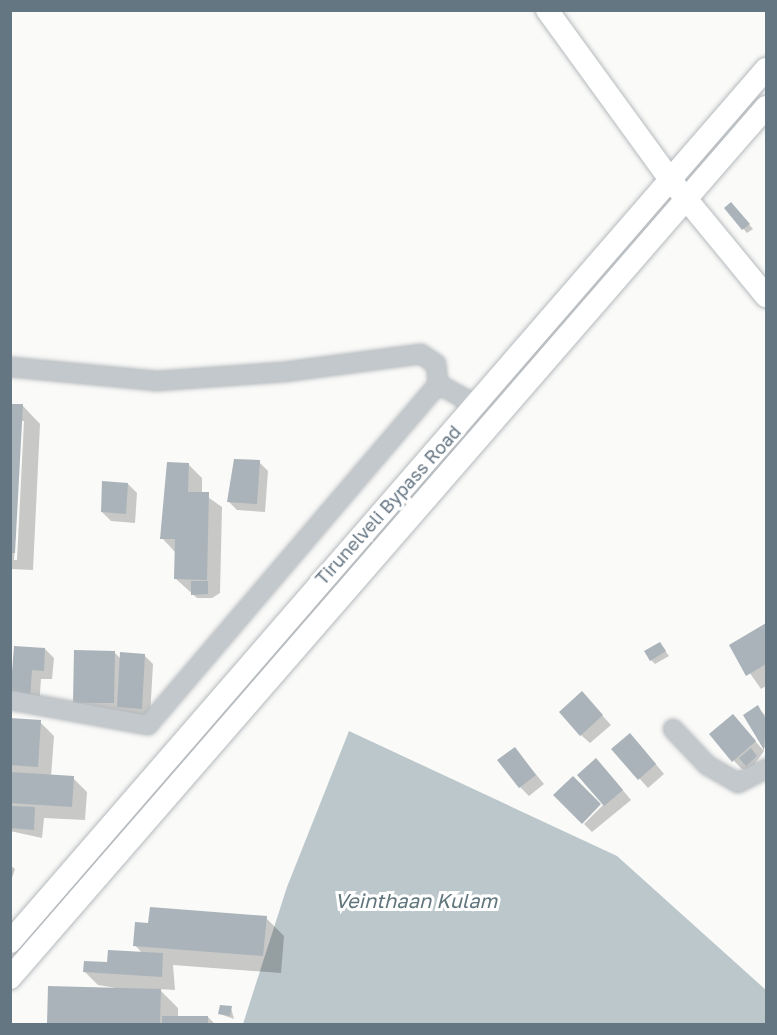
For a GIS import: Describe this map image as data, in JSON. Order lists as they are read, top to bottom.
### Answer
{
  "streets": {
    "main road": ["Tirunelveli Bypass Road"]
  },
  "water": ["Veinthaan Kulam"]
}
